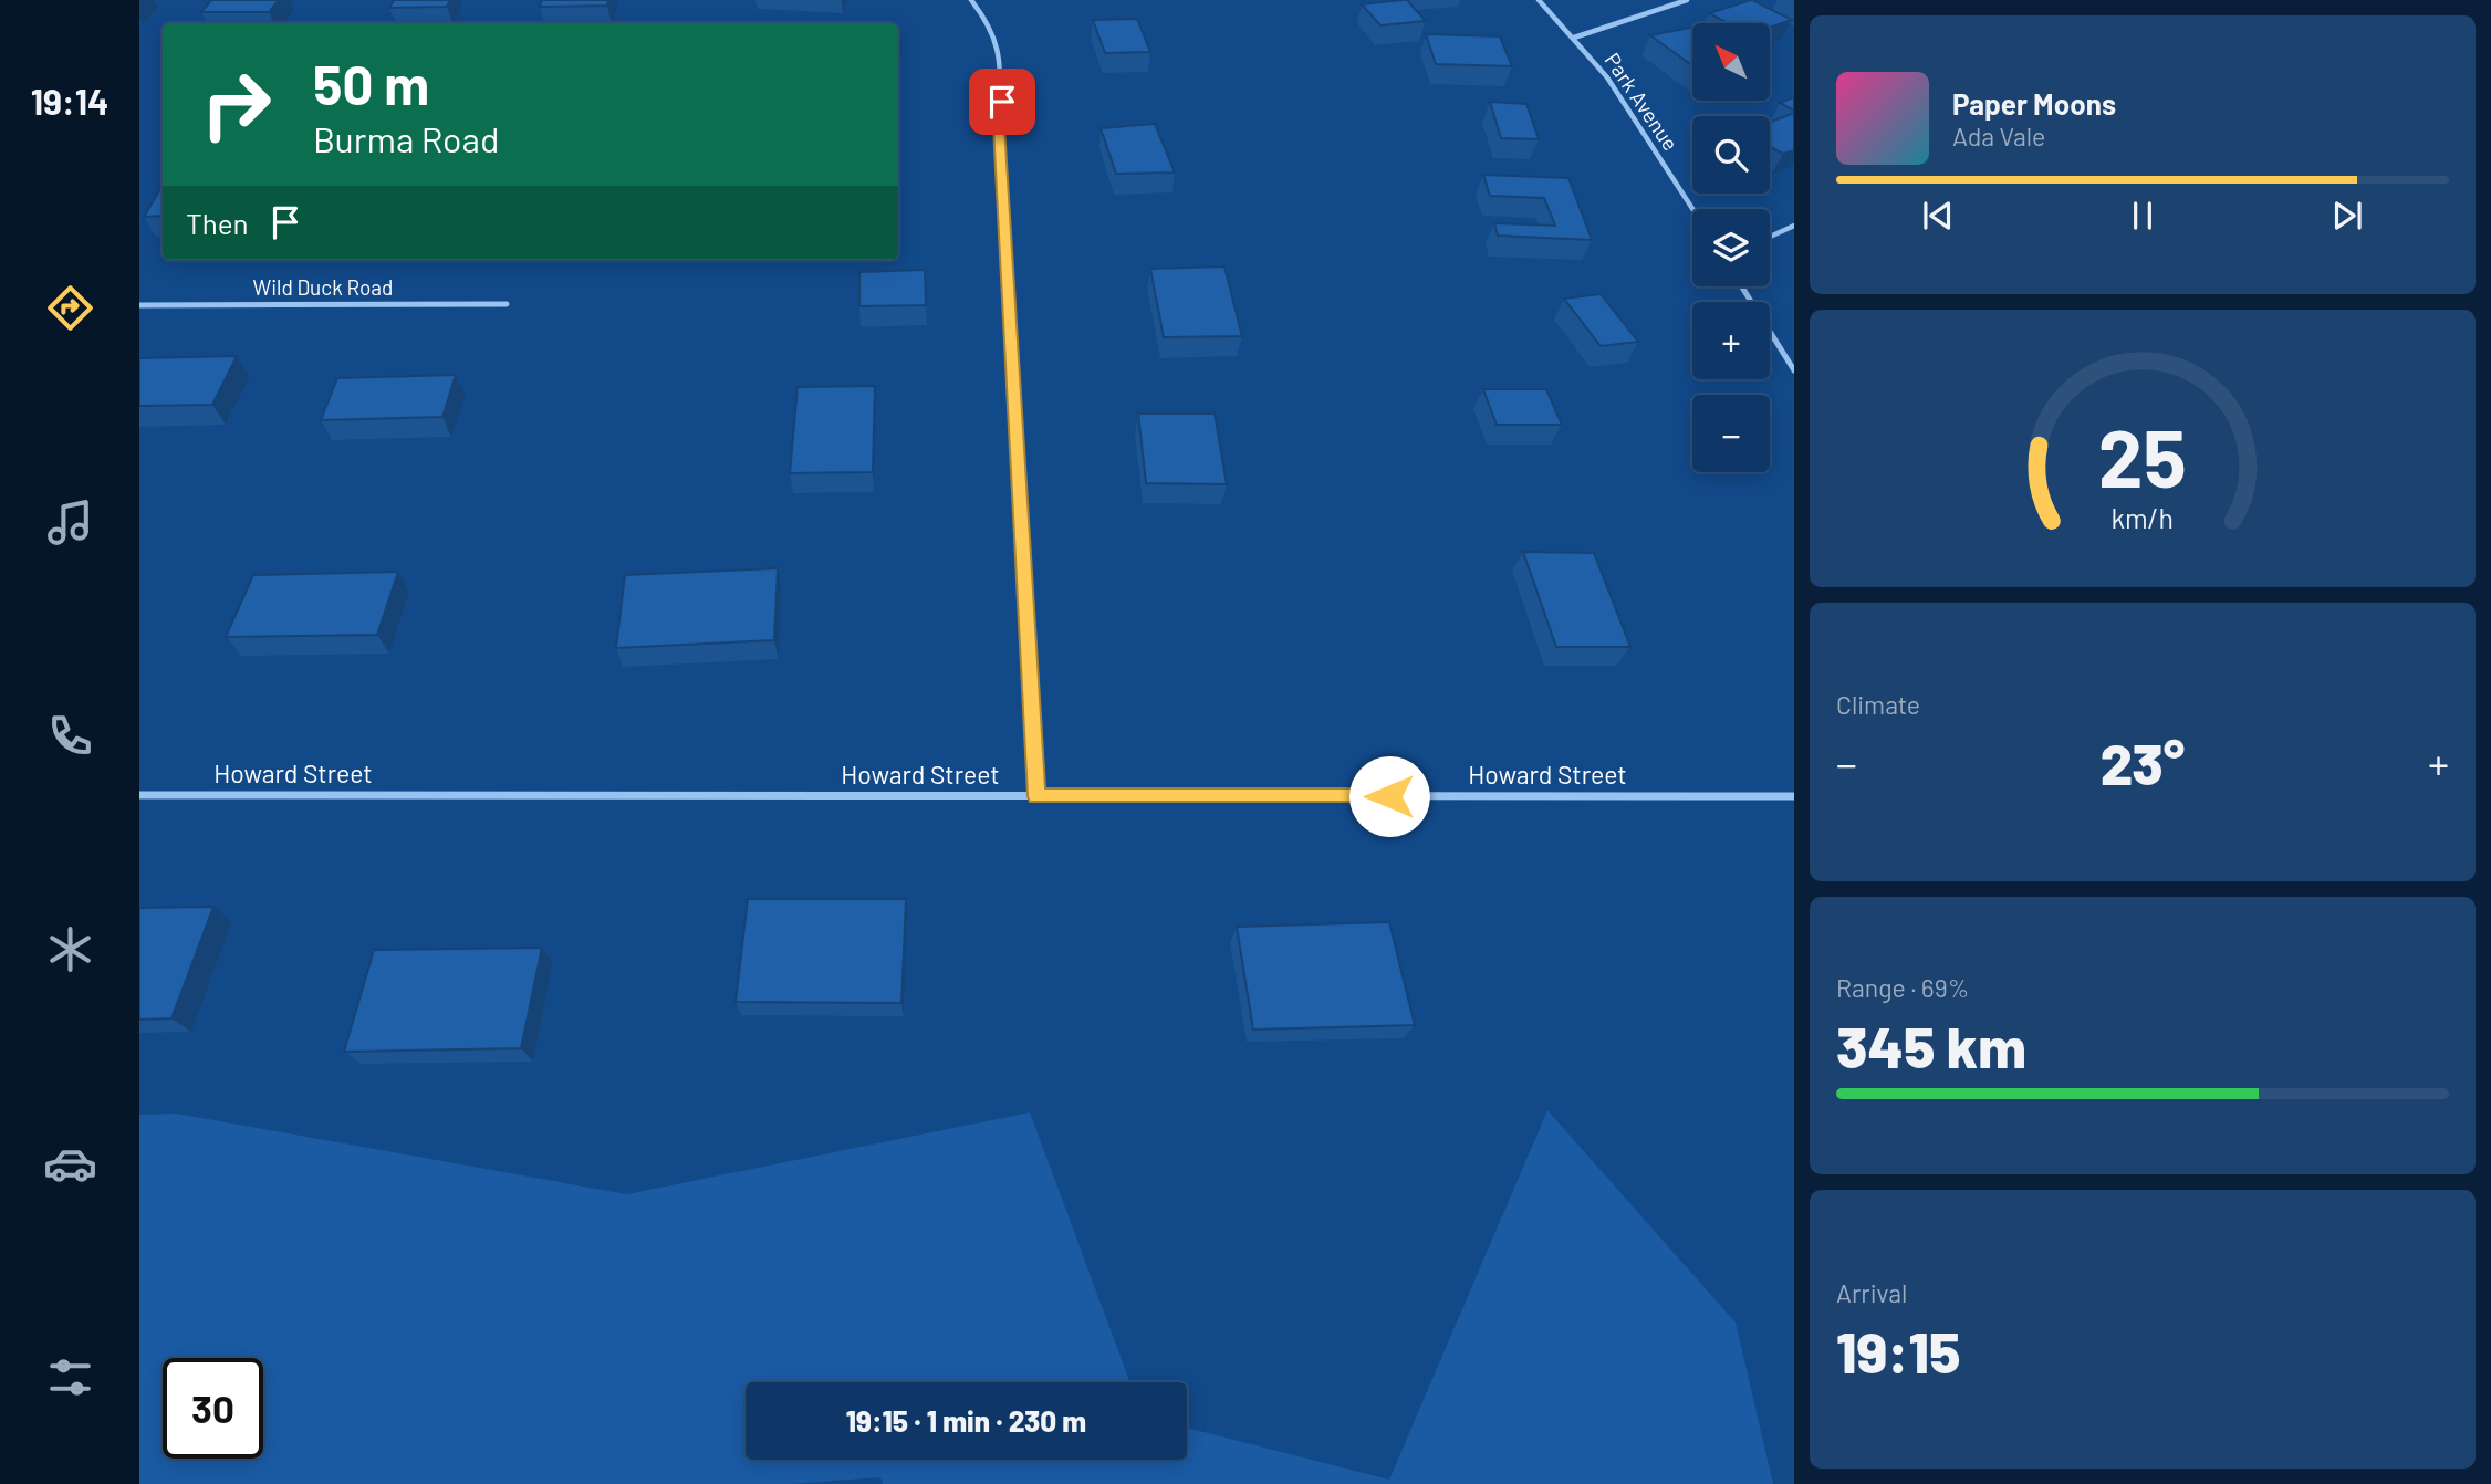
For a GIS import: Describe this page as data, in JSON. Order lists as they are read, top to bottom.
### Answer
{
  "streets": {
    "street": ["Park Avenue", "Wild Duck Road", "Howard Street"]
  },
  "north": "top left",
  "page": {
    "tabs": "19:14",
    "map_buttons": ["+", "−"],
    "turn": ["50 m", "Burma Road"],
    "song": ["Paper Moons", "Ada Vale"],
    "then": "Then",
    "tile": [
      "Climate",
      ["Range · 69%", "345 km"],
      ["Arrival", "19:15"]
    ],
    "heat": ["−", "23°", "+"],
    "limit": "30",
    "trip": "19:15 · 1 min · 230 m",
    "gauge": ["25", "km/h"]
  }
}
